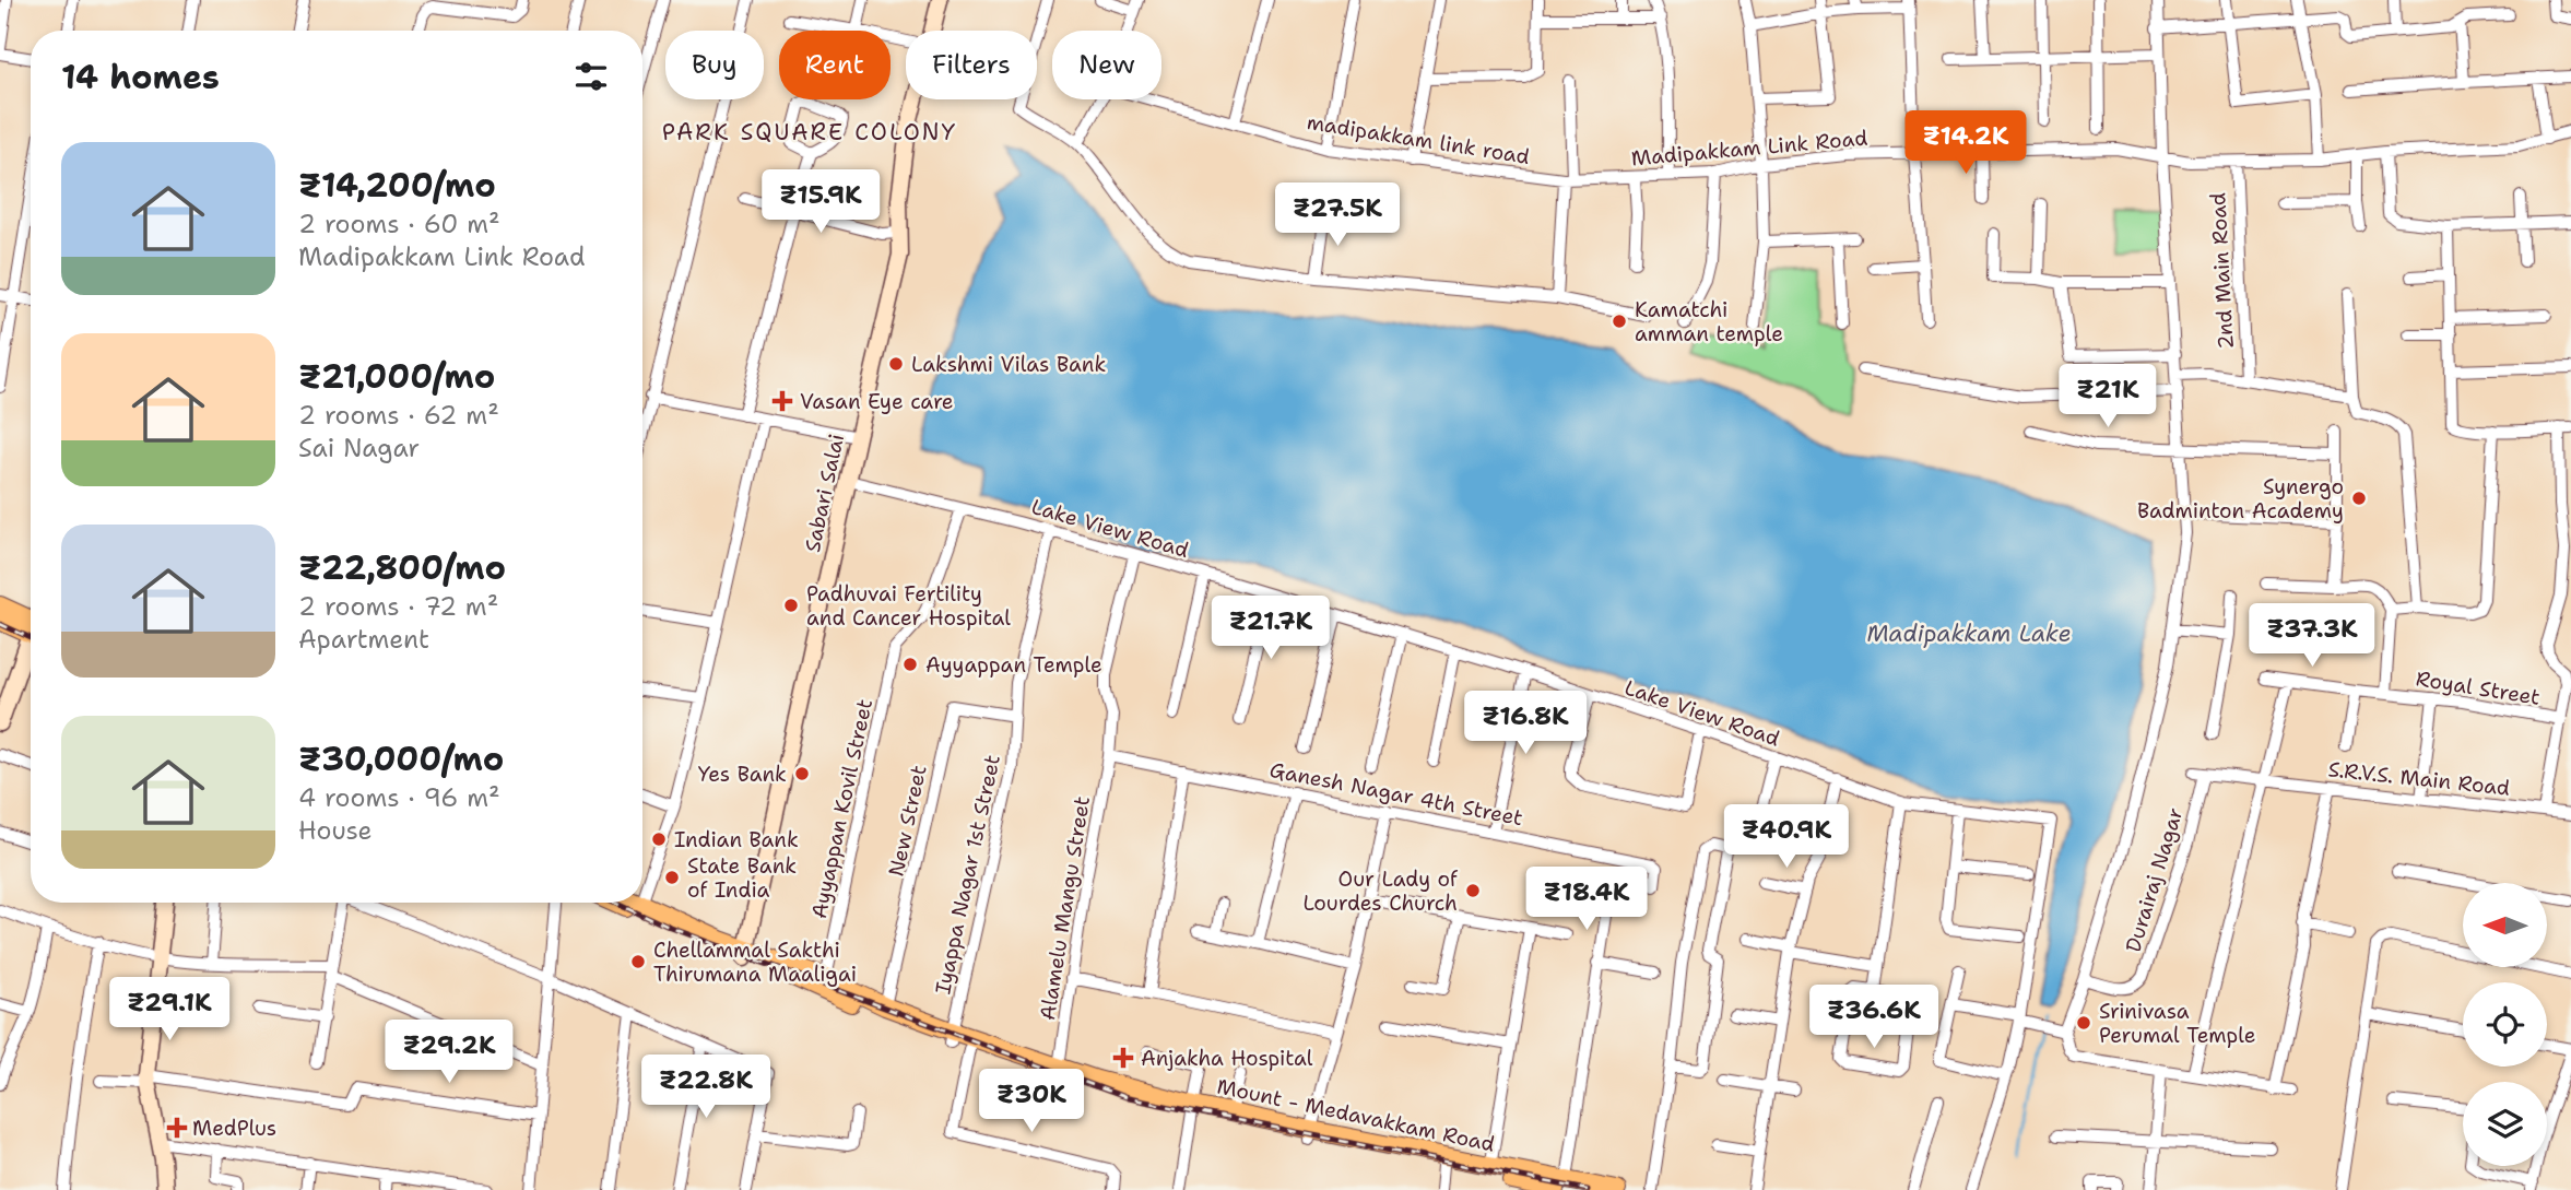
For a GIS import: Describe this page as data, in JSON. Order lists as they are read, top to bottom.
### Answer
{
  "streets": {
    "main road": ["Sabari Salai", "Mount - Medavakkam Road"],
    "street": [
      "madipakkam link road",
      "Madipakkam Link Road",
      "2nd Main Road",
      "Lake View Road",
      "Royal Street",
      "S.R.V.S. Main Road",
      "Ganesh Nagar 4th Street",
      "Ayyappan Kovil Street",
      "New Street",
      "Iyappa Nagar 1st Street",
      "Durairaj Nagar",
      "Alamelu Mangu Street"
    ]
  },
  "crossings": [
    ["madipakkam link road", "Madipakkam Link Road"],
    ["Madipakkam Link Road", "2nd Main Road"],
    ["Sabari Salai", "Lake View Road"],
    ["Sabari Salai", "Mount - Medavakkam Road"],
    ["Lake View Road", "Ayyappan Kovil Street"],
    ["Lake View Road", "Iyappa Nagar 1st Street"],
    ["Lake View Road", "Alamelu Mangu Street"],
    ["S.R.V.S. Main Road", "Durairaj Nagar"],
    ["Ganesh Nagar 4th Street", "Alamelu Mangu Street"],
    ["Ayyappan Kovil Street", "Mount - Medavakkam Road"],
    ["New Street", "Iyappa Nagar 1st Street"],
    ["New Street", "Mount - Medavakkam Road"],
    ["Iyappa Nagar 1st Street", "Mount - Medavakkam Road"],
    ["Alamelu Mangu Street", "Mount - Medavakkam Road"]
  ],
  "districts": ["PARK SQUARE COLONY"],
  "water": ["Madipakkam Lake"],
  "places": {
    "other": [
      "Kamatchi amman temple",
      "Lakshmi Vilas Bank",
      "Synergo Badminton Academy",
      "Padhuvai Fertility and Cancer Hospital",
      "Ayyappan Temple",
      "Yes Bank",
      "Indian Bank",
      "State Bank of India",
      "Our Lady of Lourdes Church",
      "Chellammal Sakthi Thirumana Maaligai",
      "Srinivasa Perumal Temple"
    ],
    "health": ["Vasan Eye care", "Anjakha Hospital", "MedPlus"]
  },
  "north": "left",
  "page": {
    "chip": [
      "Buy",
      "Rent",
      "Filters",
      "New"
    ],
    "heading": "14 homes",
    "price": [
      "₹14.2K",
      "₹15.9K",
      "₹27.5K",
      "₹21K",
      "₹21.7K",
      "₹37.3K",
      "₹16.8K",
      "₹40.9K",
      "₹18.4K",
      "₹29.1K",
      "₹36.6K",
      "₹29.2K",
      "₹22.8K",
      "₹30K"
    ],
    "list": [
      {
        "name": "₹14,200/mo",
        "note": "2 rooms · 60 m² · Madipakkam Link Road"
      },
      {
        "name": "₹21,000/mo",
        "note": "2 rooms · 62 m² · Sai Nagar"
      },
      {
        "name": "₹22,800/mo",
        "note": "2 rooms · 72 m² · Apartment"
      },
      {
        "name": "₹30,000/mo",
        "note": "4 rooms · 96 m² · House"
      }
    ]
  }
}
